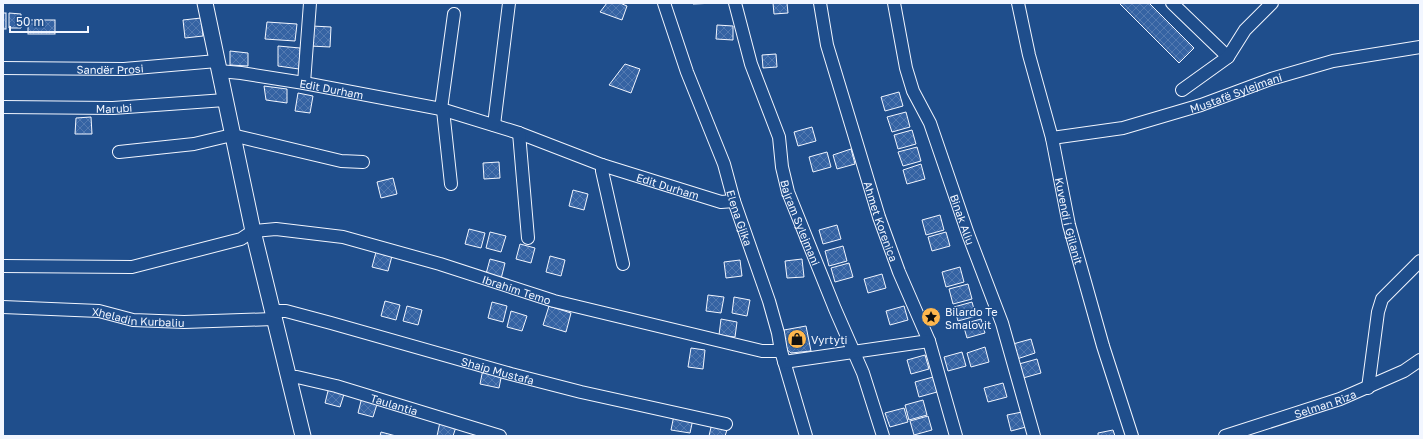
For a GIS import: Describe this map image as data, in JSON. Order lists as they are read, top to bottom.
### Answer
{
  "streets": {
    "street": [
      "Sandër Prosi",
      "Edit Durham",
      "Mustafë Sylejmani",
      "Marubi",
      "Elena Gjika",
      "Binak Aliu",
      "Ahmet Korenica",
      "Kuvendi i Gjilanit",
      "Bajram Sylejmani",
      "Ibrahim Temo",
      "Xheladin Kurbaliu",
      "Shaip Mustafa",
      "Selman Riza",
      "Taulantia"
    ]
  },
  "crossings": [
    ["Sandër Prosi", "Edit Durham"],
    ["Edit Durham", "Elena Gjika"],
    ["Mustafë Sylejmani", "Kuvendi i Gjilanit"],
    ["Elena Gjika", "Ibrahim Temo"],
    ["Ahmet Korenica", "Ibrahim Temo"],
    ["Bajram Sylejmani", "Ibrahim Temo"],
    ["Xheladin Kurbaliu", "Shaip Mustafa"]
  ],
  "places": {
    "place": ["Bilardo Te Smalovit"],
    "shop": ["Vyrtyti"]
  },
  "scale_bar": "50 m"
}
